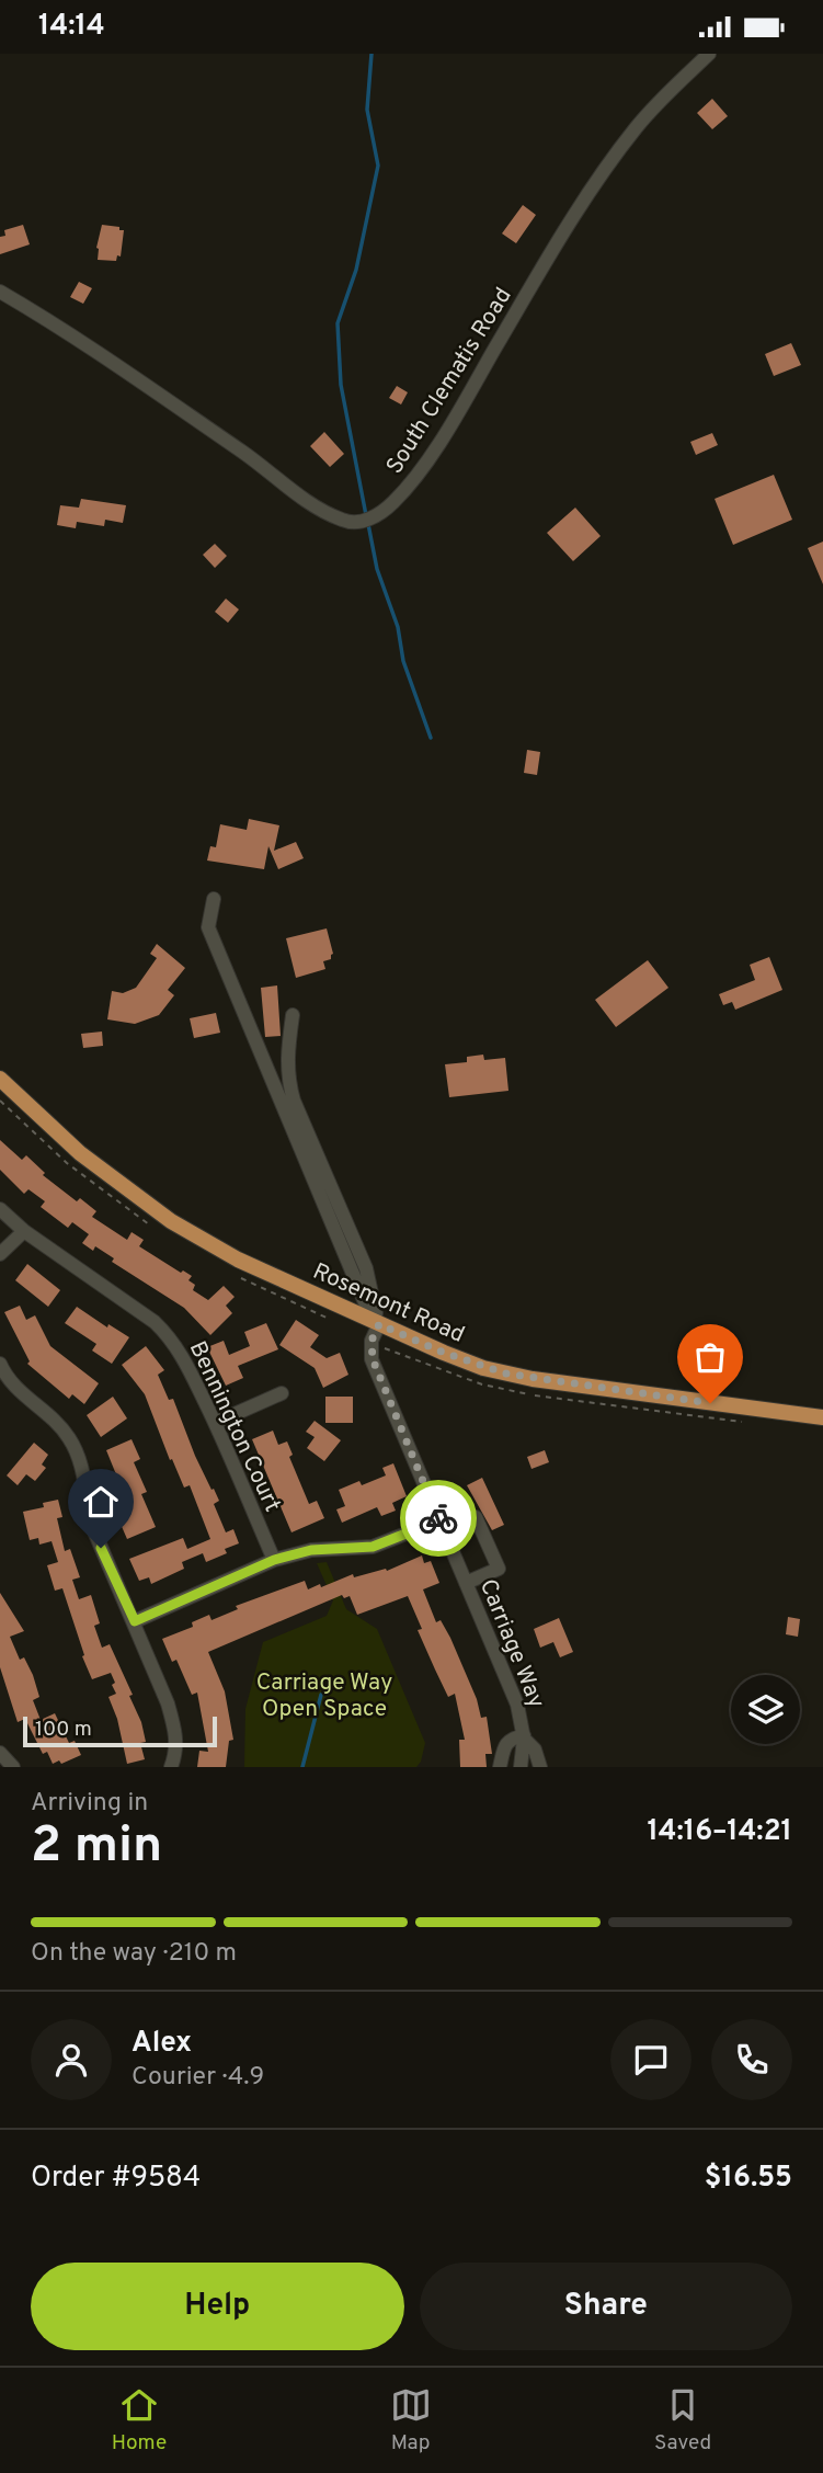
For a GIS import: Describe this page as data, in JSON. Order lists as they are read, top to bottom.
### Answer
{
  "streets": {
    "main road": ["Rosemont Road"],
    "street": ["South Clematis Road", "Bennington Court", "Carriage Way"]
  },
  "crossings": [
    ["Rosemont Road", "Carriage Way"]
  ],
  "parks": ["Carriage Way Open Space"],
  "scale_bar": "100 m",
  "page": {
    "status": "14:14",
    "scale": "100 m",
    "heading": ["2 min", "Arriving in", "14:16–14:21"],
    "panel": [
      "Alex",
      "Courier · 4.9",
      "Order #9584",
      "$16.55"
    ],
    "bar": "On the way · 210 m",
    "buttons": ["Help", "Share"],
    "tabs": ["Home", "Map", "Saved"]
  }
}
